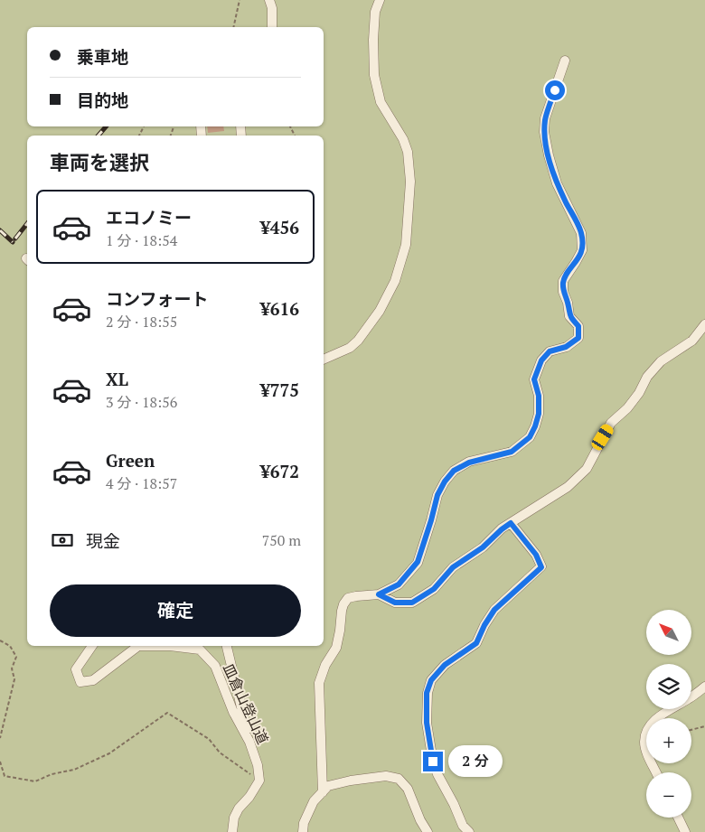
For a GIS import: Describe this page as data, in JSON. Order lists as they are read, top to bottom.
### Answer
{
  "streets": {
    "street": ["皿倉山登山道"]
  },
  "north": "top left",
  "page": {
    "banner": ["乗車地", "目的地"],
    "heading": "車両を選択",
    "list": [
      {
        "name": "エコノミー",
        "note": "1 分 · 18:54",
        "value": "¥456"
      },
      {
        "name": "コンフォート",
        "note": "2 分 · 18:55",
        "value": "¥616"
      },
      {
        "name": "XL",
        "note": "3 分 · 18:56",
        "value": "¥775"
      },
      {
        "name": "Green",
        "note": "4 分 · 18:57",
        "value": "¥672"
      }
    ],
    "pay": ["現金", "750 m"],
    "buttons": "確定",
    "map_buttons": ["+", "−"],
    "bubble": "2 分"
  }
}
